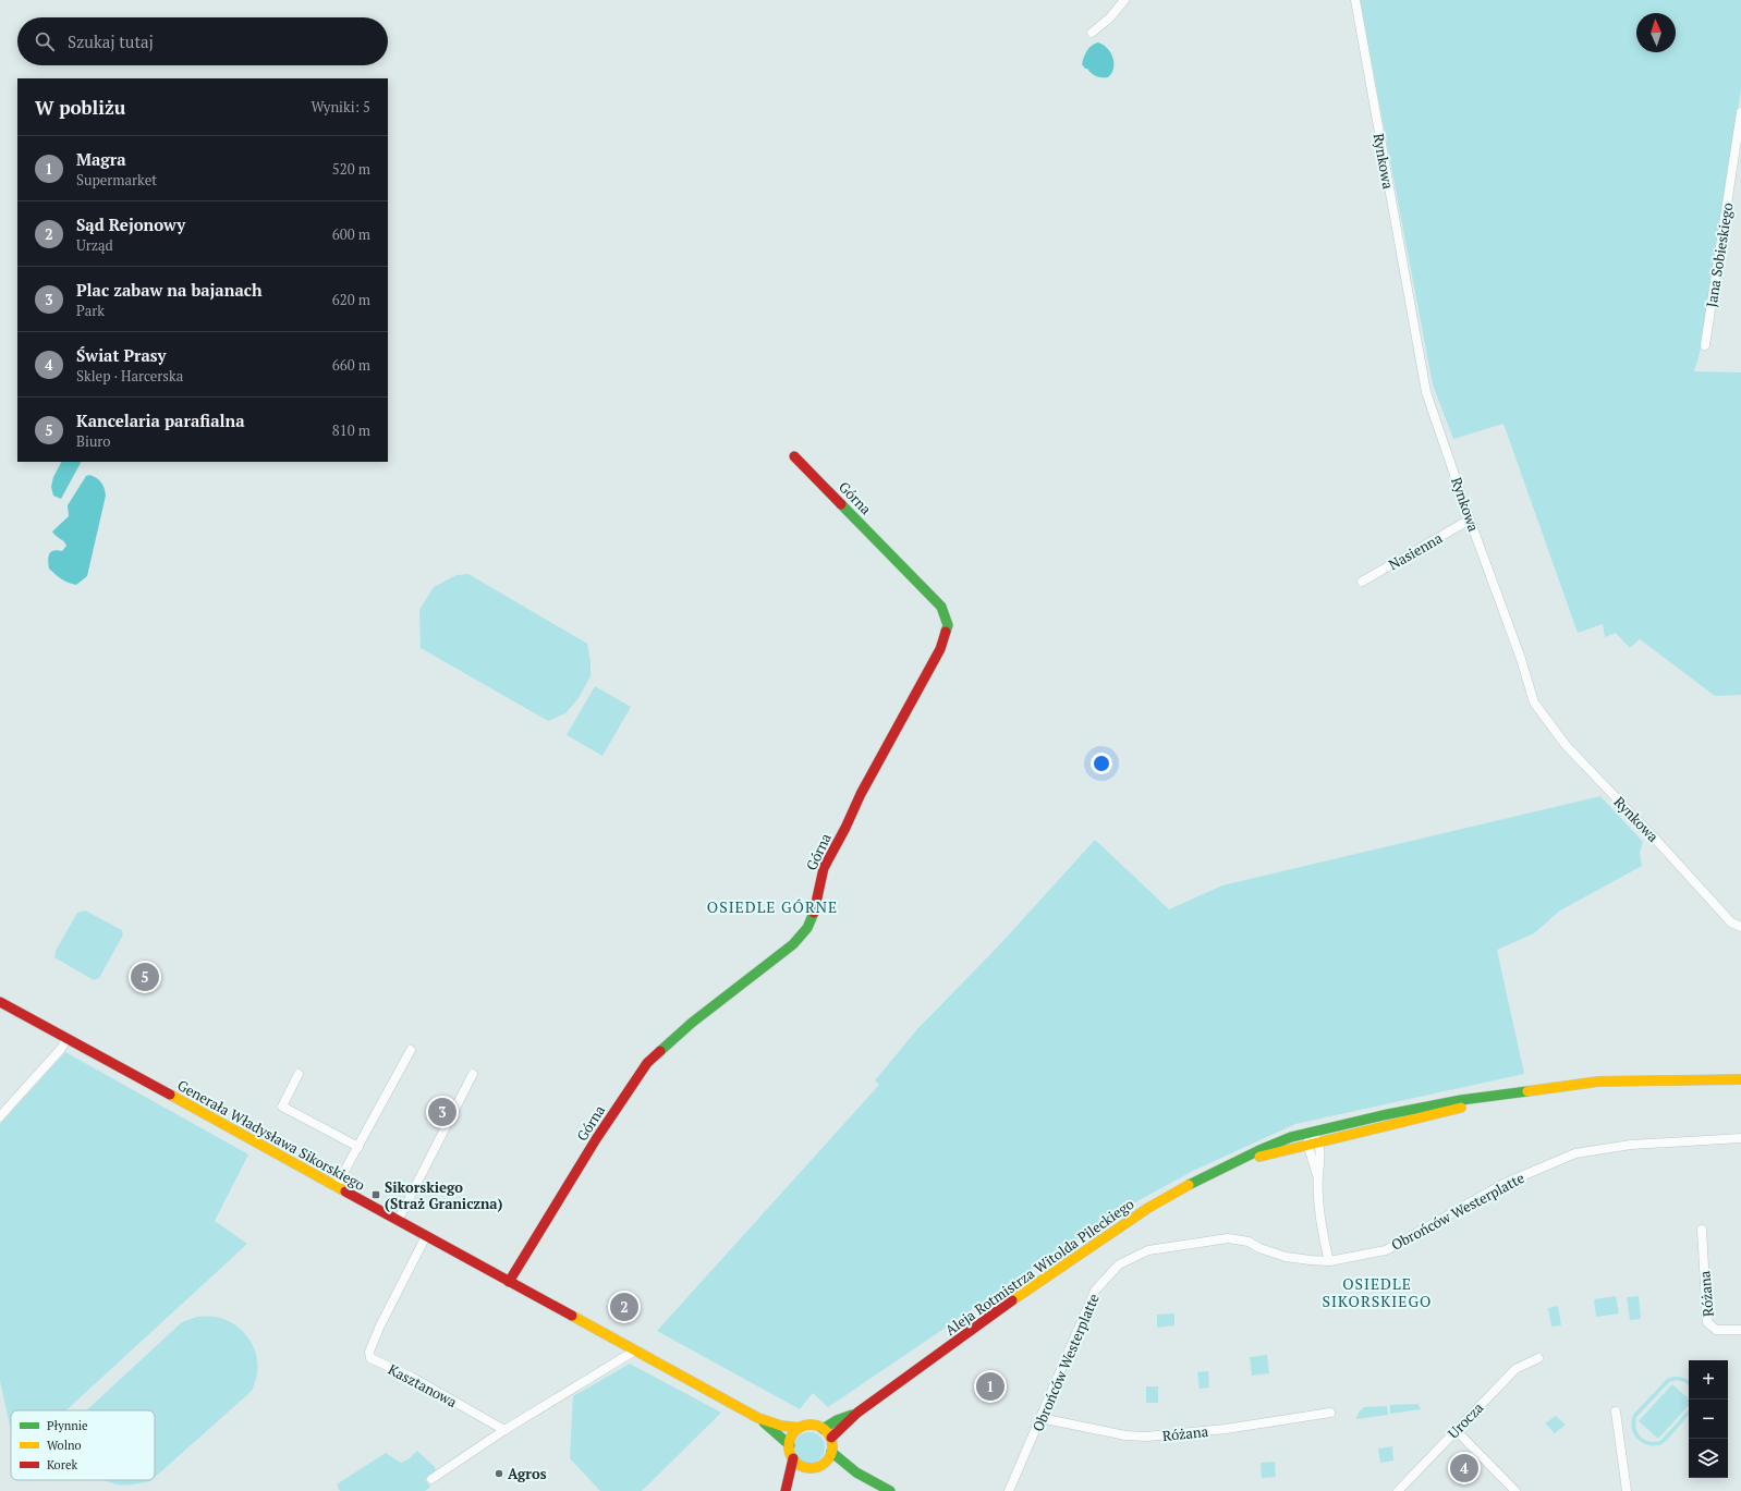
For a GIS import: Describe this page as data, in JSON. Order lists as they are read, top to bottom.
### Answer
{
  "streets": {
    "street": [
      "Rynkowa",
      "Jana Sobieskiego",
      "Górna",
      "Nasienna",
      "Generała Władysława Sikorskiego",
      "Obrońców Westerplatte",
      "Aleja Rotmistrza Witolda Pileckiego",
      "Różana",
      "Kasztanowa",
      "Urocza"
    ]
  },
  "crossings": [
    ["Rynkowa", "Nasienna"],
    ["Górna", "Generała Władysława Sikorskiego"],
    ["Generała Władysława Sikorskiego", "Aleja Rotmistrza Witolda Pileckiego"],
    ["Generała Władysława Sikorskiego", "Kasztanowa"],
    ["Obrońców Westerplatte", "Różana"]
  ],
  "districts": ["OSIEDLE GÓRNE", "OSIEDLE SIKORSKIEGO"],
  "places": {
    "transit": ["Sikorskiego (Straż Graniczna)"],
    "other": ["Agros"]
  },
  "legend": ["Płynnie", "Wolno", "Korek"],
  "north": "top",
  "page": {
    "search": "Szukaj tutaj",
    "heading": ["W pobliżu", "Wyniki: 5"],
    "list": [
      {
        "mark": "1",
        "name": "Magra",
        "note": "Supermarket",
        "value": "520 m"
      },
      {
        "mark": "2",
        "name": "Sąd Rejonowy",
        "note": "Urząd",
        "value": "600 m"
      },
      {
        "mark": "3",
        "name": "Plac zabaw na bajanach",
        "note": "Park",
        "value": "620 m"
      },
      {
        "mark": "4",
        "name": "Świat Prasy",
        "note": "Sklep · Harcerska",
        "value": "660 m"
      },
      {
        "mark": "5",
        "name": "Kancelaria parafialna",
        "note": "Biuro",
        "value": "810 m"
      }
    ],
    "pins": [
      "5",
      "3",
      "2",
      "1",
      "4"
    ],
    "map_buttons": ["+", "−"]
  }
}
